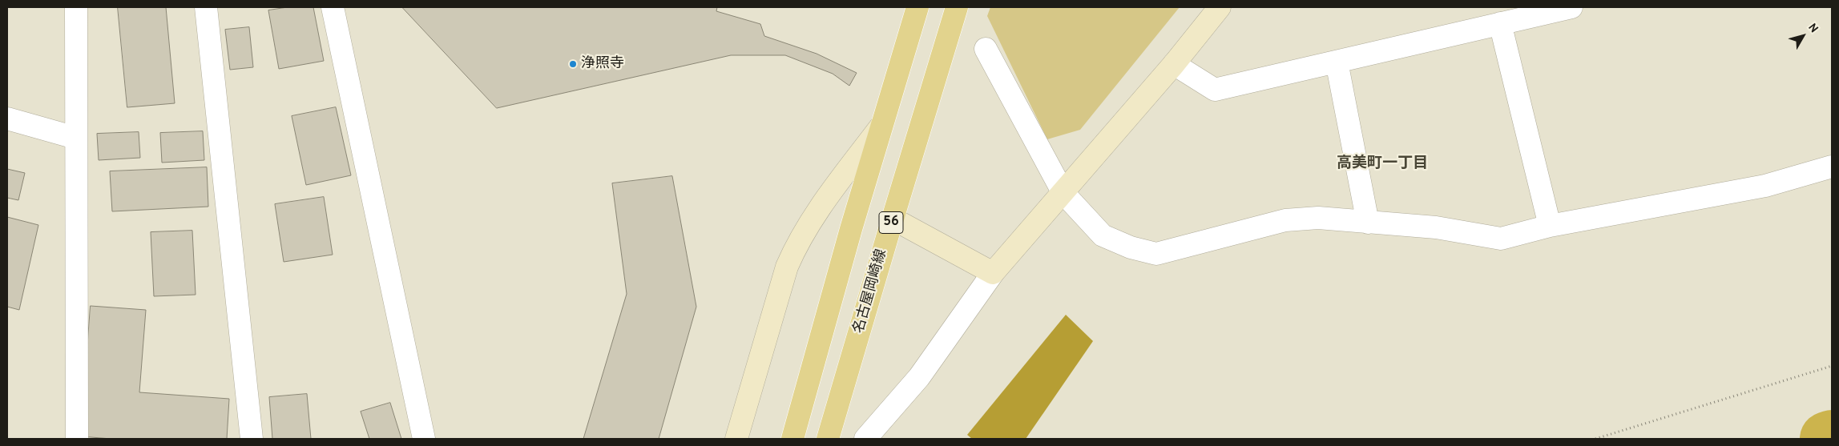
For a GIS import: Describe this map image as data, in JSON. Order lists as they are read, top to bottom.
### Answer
{
  "streets": {
    "main road": ["56", "名古屋岡崎線"]
  },
  "districts": ["高美町一丁目"],
  "places": ["浄照寺"],
  "north": "top right"
}
